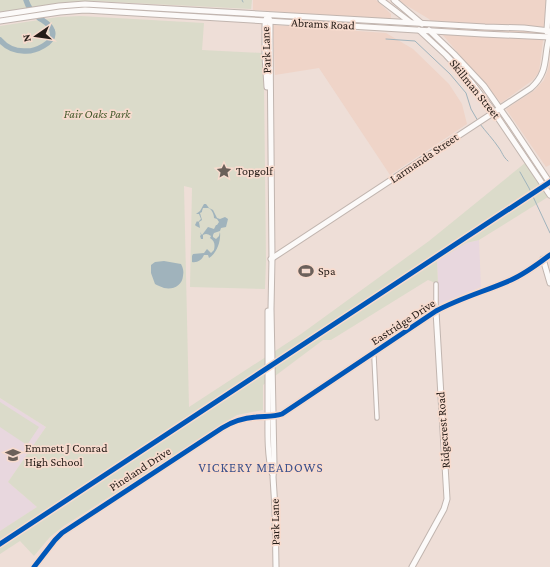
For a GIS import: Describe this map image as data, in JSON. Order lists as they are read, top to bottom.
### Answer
{
  "streets": {
    "main road": [
      "Abrams Road",
      "Park Lane",
      "Skillman Street",
      "Larmanda Street",
      "Eastridge Drive",
      "Ridgecrest Road",
      "Pineland Drive"
    ]
  },
  "crossings": [
    ["Abrams Road", "Park Lane"],
    ["Abrams Road", "Skillman Street"],
    ["Abrams Road", "Larmanda Street"],
    ["Park Lane", "Larmanda Street"],
    ["Park Lane", "Eastridge Drive"],
    ["Park Lane", "Pineland Drive"],
    ["Skillman Street", "Larmanda Street"],
    ["Eastridge Drive", "Ridgecrest Road"],
    ["Eastridge Drive", "Pineland Drive"]
  ],
  "districts": ["VICKERY MEADOWS"],
  "parks": ["Fair Oaks Park"],
  "places": {
    "place": ["Topgolf"],
    "sports": ["Spa"],
    "school or university": ["Emmett J Conrad High School"]
  },
  "north": "left"
}
